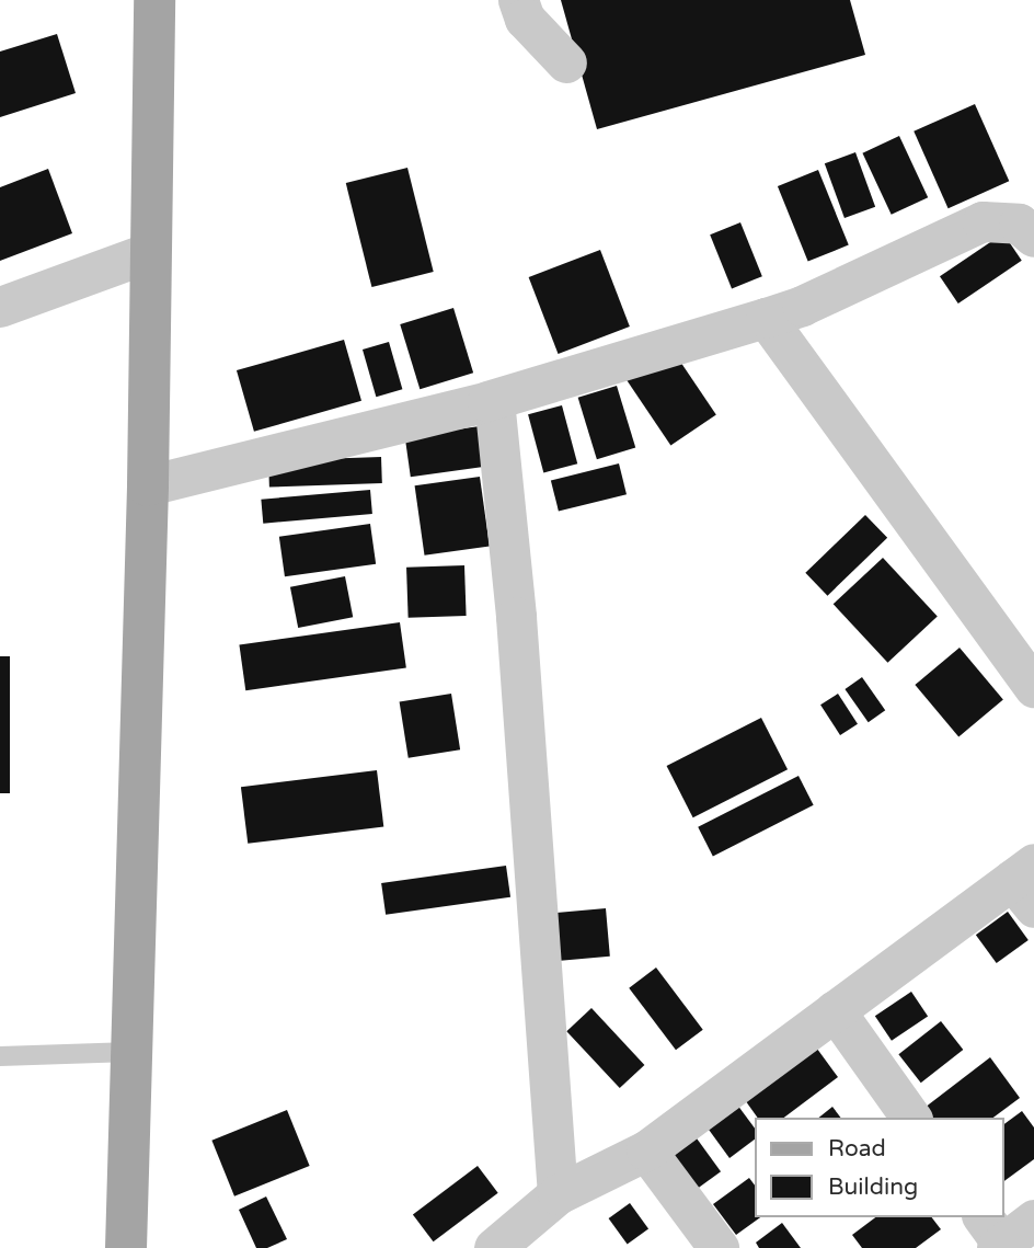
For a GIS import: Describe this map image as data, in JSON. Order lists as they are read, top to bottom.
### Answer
{
  "legend": ["Road", "Building"]
}
